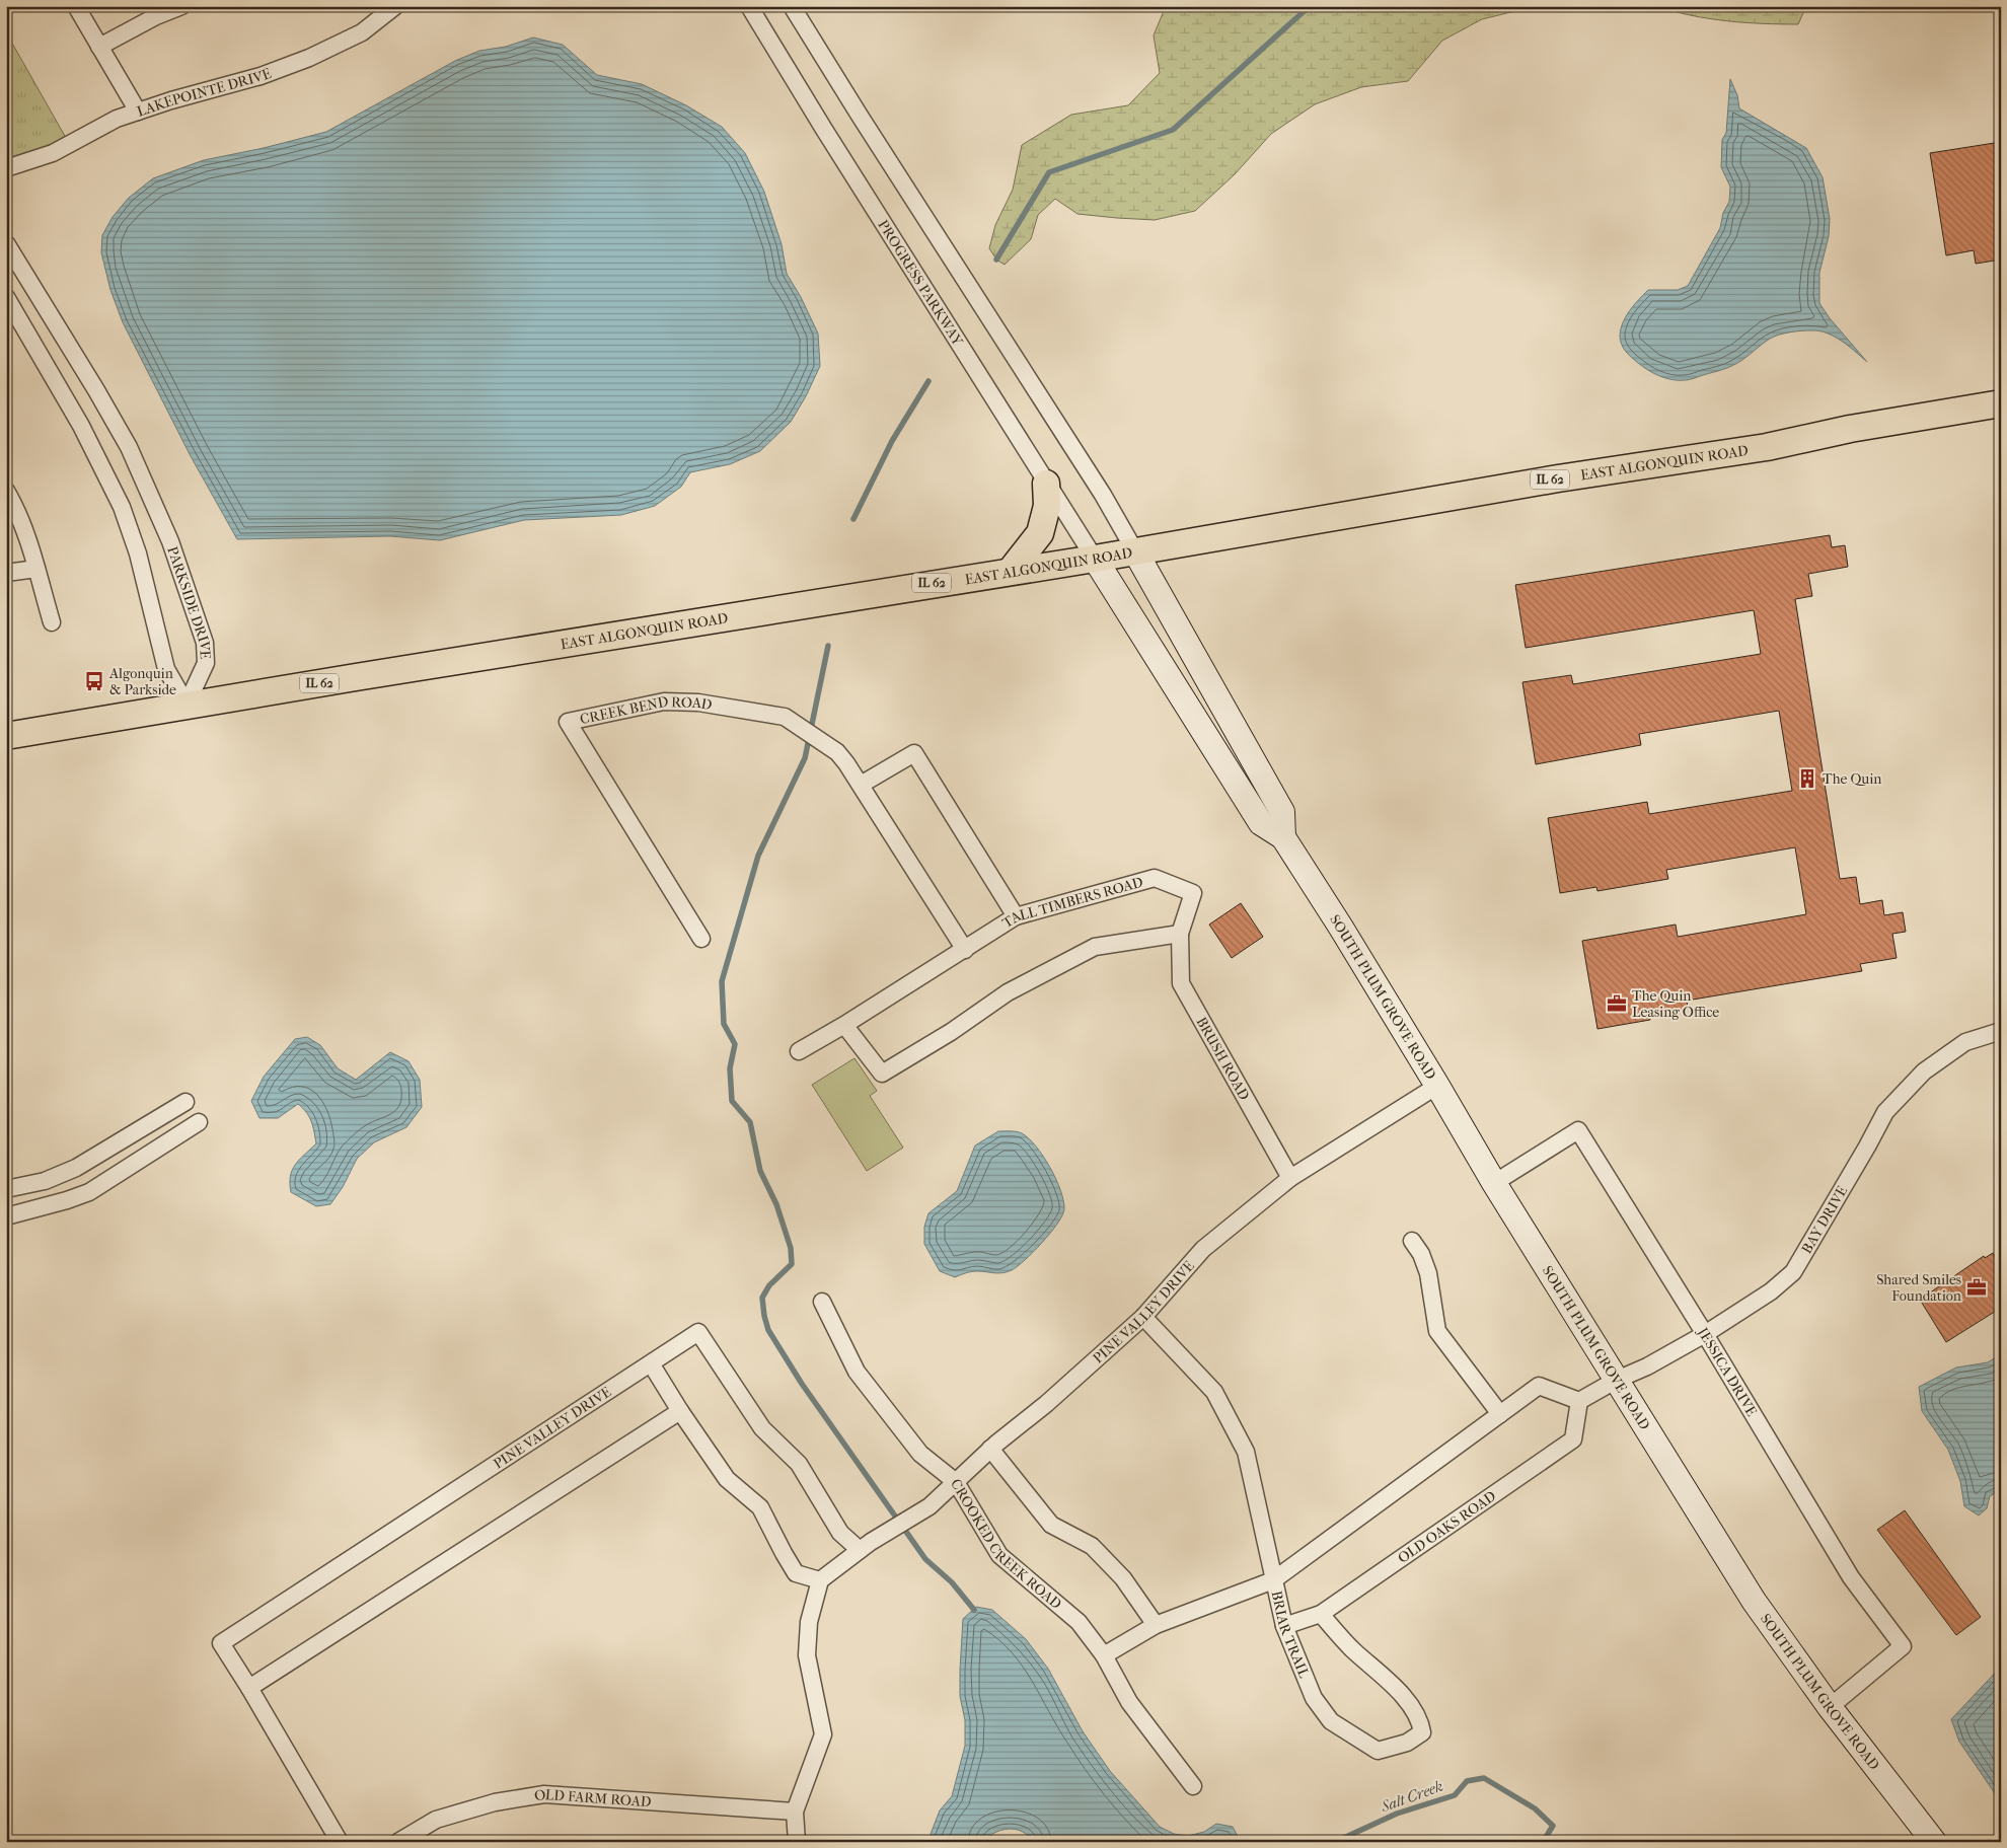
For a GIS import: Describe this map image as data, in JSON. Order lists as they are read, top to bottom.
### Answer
{
  "streets": {
    "main road": ["EAST ALGONQUIN ROAD", "IL 62"],
    "street": [
      "LAKEPOINTE DRIVE",
      "PROGRESS PARKWAY",
      "PARKSIDE DRIVE",
      "CREEK BEND ROAD",
      "TALL TIMBERS ROAD",
      "SOUTH PLUM GROVE ROAD",
      "BRUSH ROAD",
      "BAY DRIVE",
      "PINE VALLEY DRIVE",
      "JESSICA DRIVE",
      "OLD OAKS ROAD",
      "CROOKED CREEK ROAD",
      "BRIAR TRAIL",
      "OLD FARM ROAD"
    ]
  },
  "crossings": [
    ["PROGRESS PARKWAY", "EAST ALGONQUIN ROAD"],
    ["PROGRESS PARKWAY", "SOUTH PLUM GROVE ROAD"],
    ["EAST ALGONQUIN ROAD", "PARKSIDE DRIVE"],
    ["EAST ALGONQUIN ROAD", "SOUTH PLUM GROVE ROAD"],
    ["CREEK BEND ROAD", "TALL TIMBERS ROAD"],
    ["TALL TIMBERS ROAD", "BRUSH ROAD"],
    ["SOUTH PLUM GROVE ROAD", "BAY DRIVE"],
    ["SOUTH PLUM GROVE ROAD", "PINE VALLEY DRIVE"],
    ["SOUTH PLUM GROVE ROAD", "JESSICA DRIVE"],
    ["BRUSH ROAD", "PINE VALLEY DRIVE"],
    ["BAY DRIVE", "JESSICA DRIVE"],
    ["PINE VALLEY DRIVE", "CROOKED CREEK ROAD"],
    ["PINE VALLEY DRIVE", "BRIAR TRAIL"],
    ["OLD OAKS ROAD", "BRIAR TRAIL"]
  ],
  "water": ["Salt Creek"],
  "places": {
    "bus stop": ["Algonquin & Parkside"],
    "building": ["The Quin"],
    "office": ["The Quin Leasing Office", "Shared Smiles Foundation"]
  }
}
